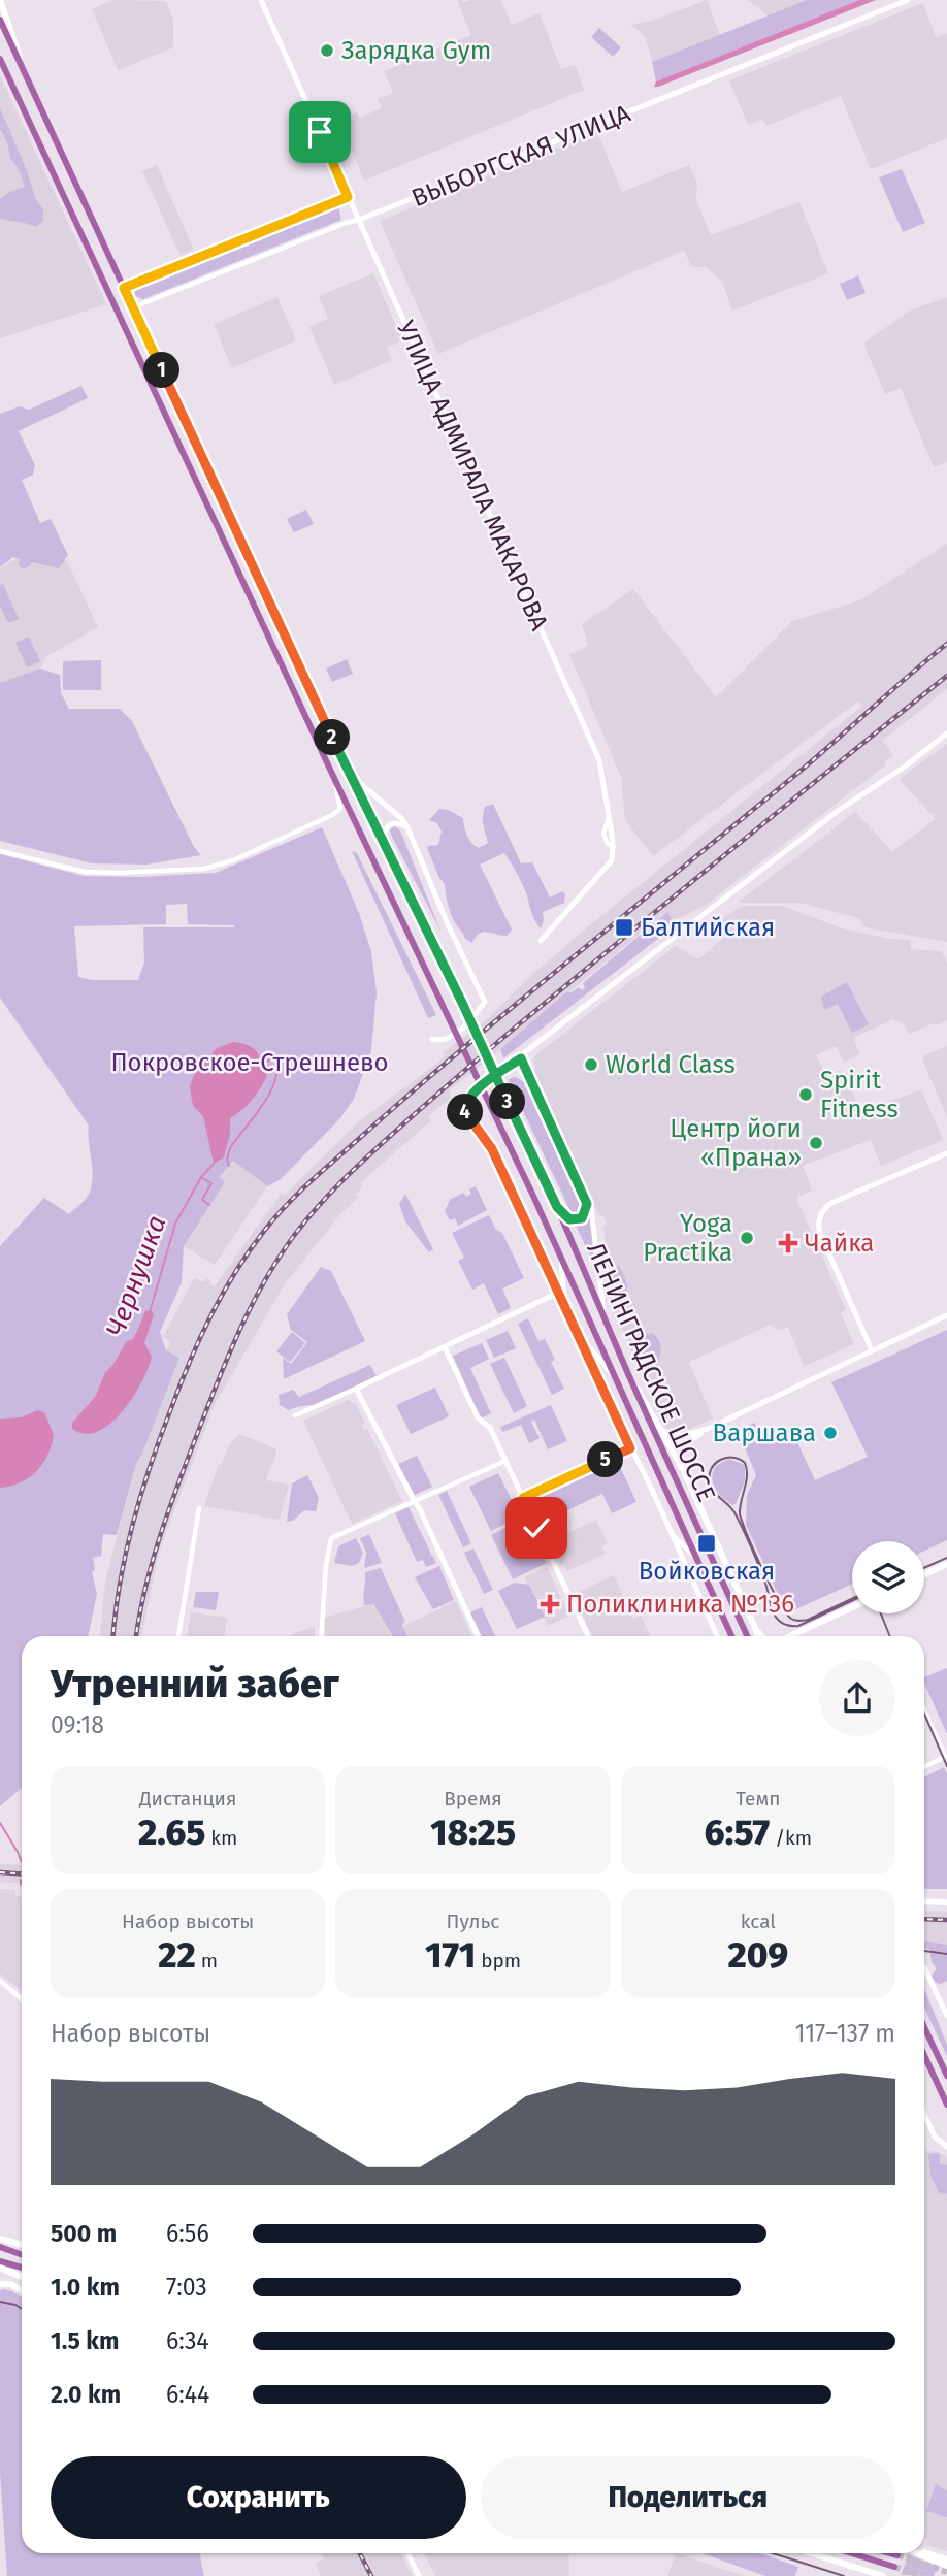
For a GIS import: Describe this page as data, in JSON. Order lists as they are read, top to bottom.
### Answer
{
  "streets": {
    "main road": ["ЛЕНИНГРАДСКОЕ ШОССЕ"],
    "street": ["ВЫБОРГСКАЯ УЛИЦА", "УЛИЦА АДМИРАЛА МАКАРОВА"]
  },
  "crossings": [
    ["ВЫБОРГСКАЯ УЛИЦА", "УЛИЦА АДМИРАЛА МАКАРОВА"],
    ["ВЫБОРГСКАЯ УЛИЦА", "ЛЕНИНГРАДСКОЕ ШОССЕ"]
  ],
  "water": ["Чернушка"],
  "parks": ["Покровское-Стрешнево"],
  "places": {
    "other": [
      "Зарядка Gym",
      "World Class",
      "Spirit Fitness",
      "Центр йоги «Прана»",
      "Yoga Practika",
      "Варшава"
    ],
    "transit": ["Балтийская", "Войковская"],
    "health": ["Чайка", "Поликлиника №136"]
  },
  "page": {
    "pins": [
      "1",
      "2",
      "3",
      "4",
      "5"
    ],
    "heading": ["Утренний забег", "09:18"],
    "stats": [
      ["Дистанция", "2.65 km"],
      ["Время", "18:25"],
      ["Темп", "6:57 /km"],
      ["Набор высоты", "22 m"],
      ["Пульс", "171 bpm"],
      ["kcal", "209"]
    ],
    "chart": ["Набор высоты", "117–137 m"],
    "list": [
      {
        "name": "500 m",
        "note": "6:56"
      },
      {
        "name": "1.0 km",
        "note": "7:03"
      },
      {
        "name": "1.5 km",
        "note": "6:34"
      },
      {
        "name": "2.0 km",
        "note": "6:44"
      }
    ],
    "buttons": ["Сохранить", "Поделиться"]
  }
}
